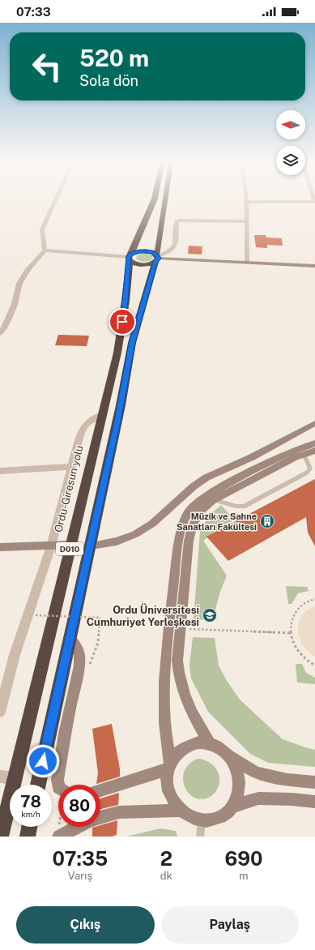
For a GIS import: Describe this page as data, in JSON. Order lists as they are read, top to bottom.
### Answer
{
  "streets": {
    "highway": ["Ordu-Giresun yolu", "D010"]
  },
  "places": {
    "building": ["Müzik ve Sahne Sanatları Fakültesi"],
    "school or university": ["Ordu Üniversitesi Cumhuriyet Yerleşkesi"]
  },
  "north": "left",
  "page": {
    "status": "07:33",
    "turn": ["520 m", "Sola dön"],
    "speed": "78 km/h",
    "limit": "80",
    "eta": [
      "07:35",
      "Varış",
      "2",
      "dk",
      "690",
      "m"
    ],
    "buttons": ["Çıkış", "Paylaş"]
  }
}
